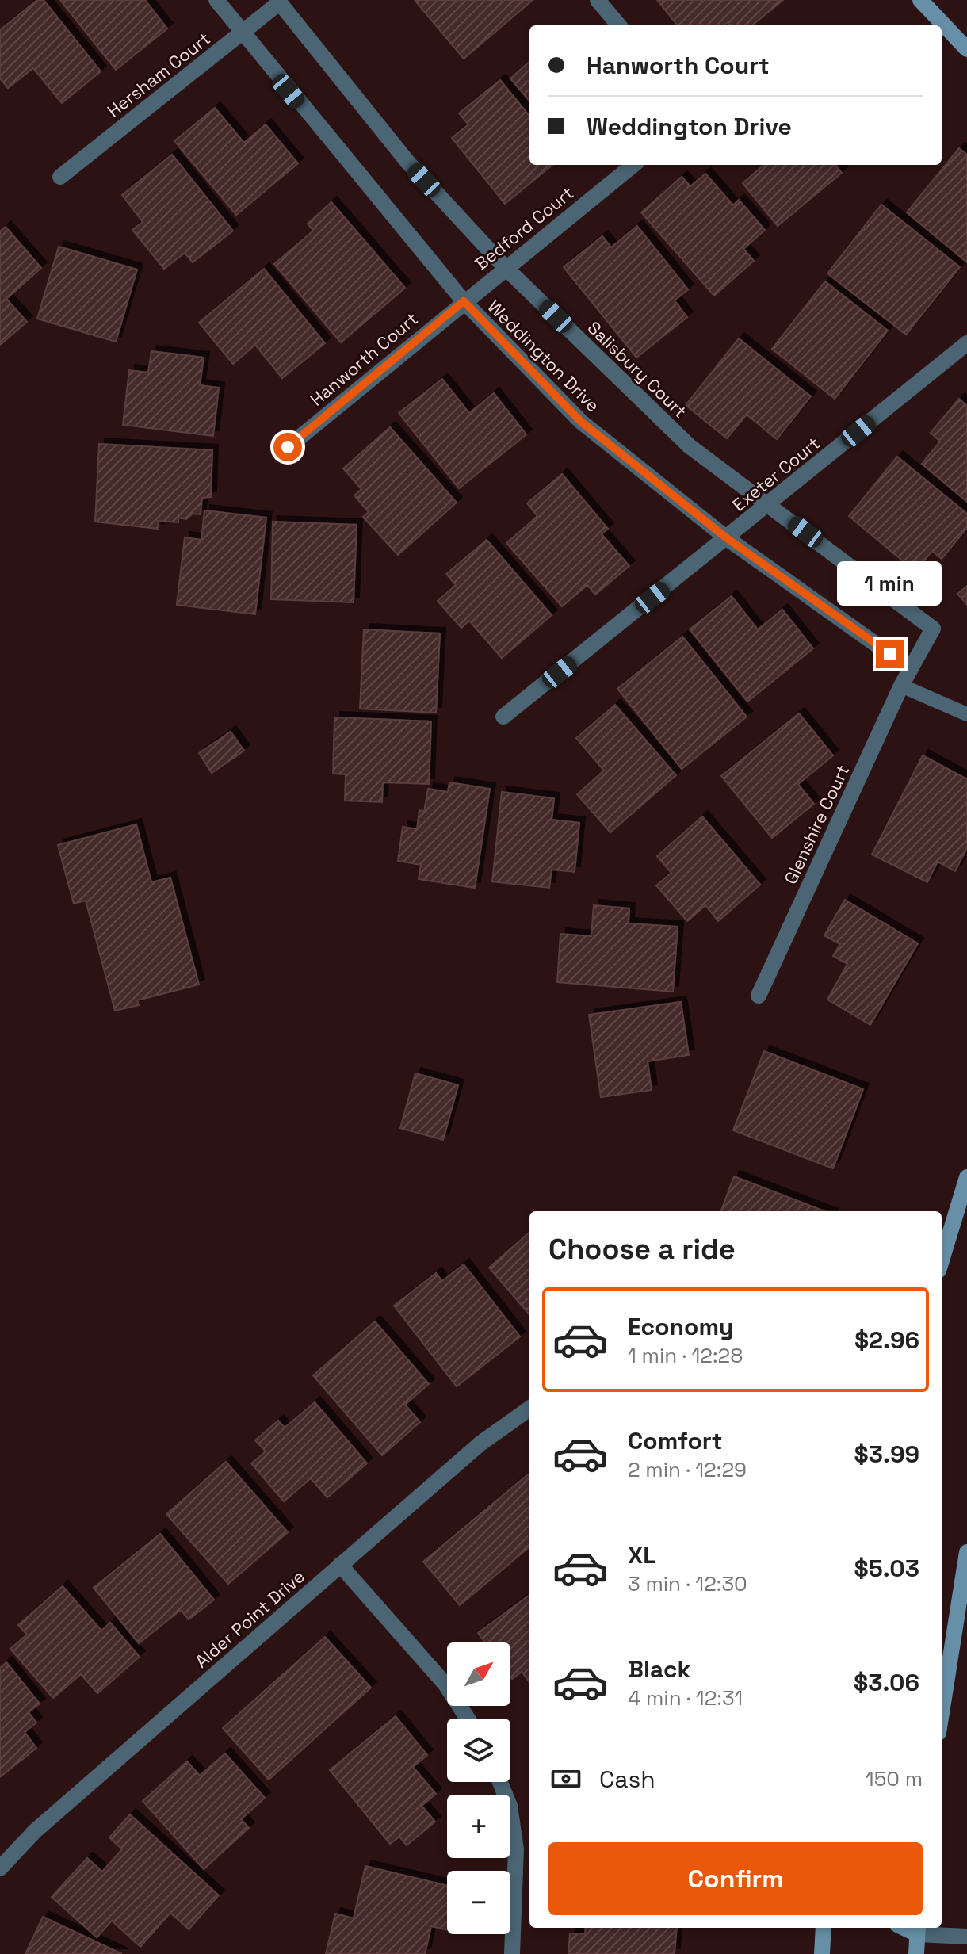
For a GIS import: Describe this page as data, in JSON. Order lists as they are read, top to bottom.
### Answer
{
  "streets": {
    "street": [
      "Hersham Court",
      "Bedford Court",
      "Weddington Drive",
      "Hanworth Court",
      "Salisbury Court",
      "Exeter Court",
      "Glenshire Court",
      "Alder Point Drive"
    ]
  },
  "crossings": [
    ["Hersham Court", "Weddington Drive"],
    ["Hersham Court", "Salisbury Court"],
    ["Bedford Court", "Weddington Drive"],
    ["Bedford Court", "Hanworth Court"],
    ["Bedford Court", "Salisbury Court"],
    ["Weddington Drive", "Hanworth Court"],
    ["Weddington Drive", "Salisbury Court"],
    ["Weddington Drive", "Exeter Court"],
    ["Weddington Drive", "Glenshire Court"],
    ["Salisbury Court", "Exeter Court"],
    ["Salisbury Court", "Glenshire Court"]
  ],
  "north": "top right",
  "page": {
    "banner": ["Hanworth Court", "Weddington Drive"],
    "bubble": "1 min",
    "heading": "Choose a ride",
    "list": [
      {
        "name": "Economy",
        "note": "1 min · 12:28",
        "value": "$2.96"
      },
      {
        "name": "Comfort",
        "note": "2 min · 12:29",
        "value": "$3.99"
      },
      {
        "name": "XL",
        "note": "3 min · 12:30",
        "value": "$5.03"
      },
      {
        "name": "Black",
        "note": "4 min · 12:31",
        "value": "$3.06"
      }
    ],
    "map_buttons": ["+", "−"],
    "pay": ["Cash", "150 m"],
    "buttons": "Confirm"
  }
}
